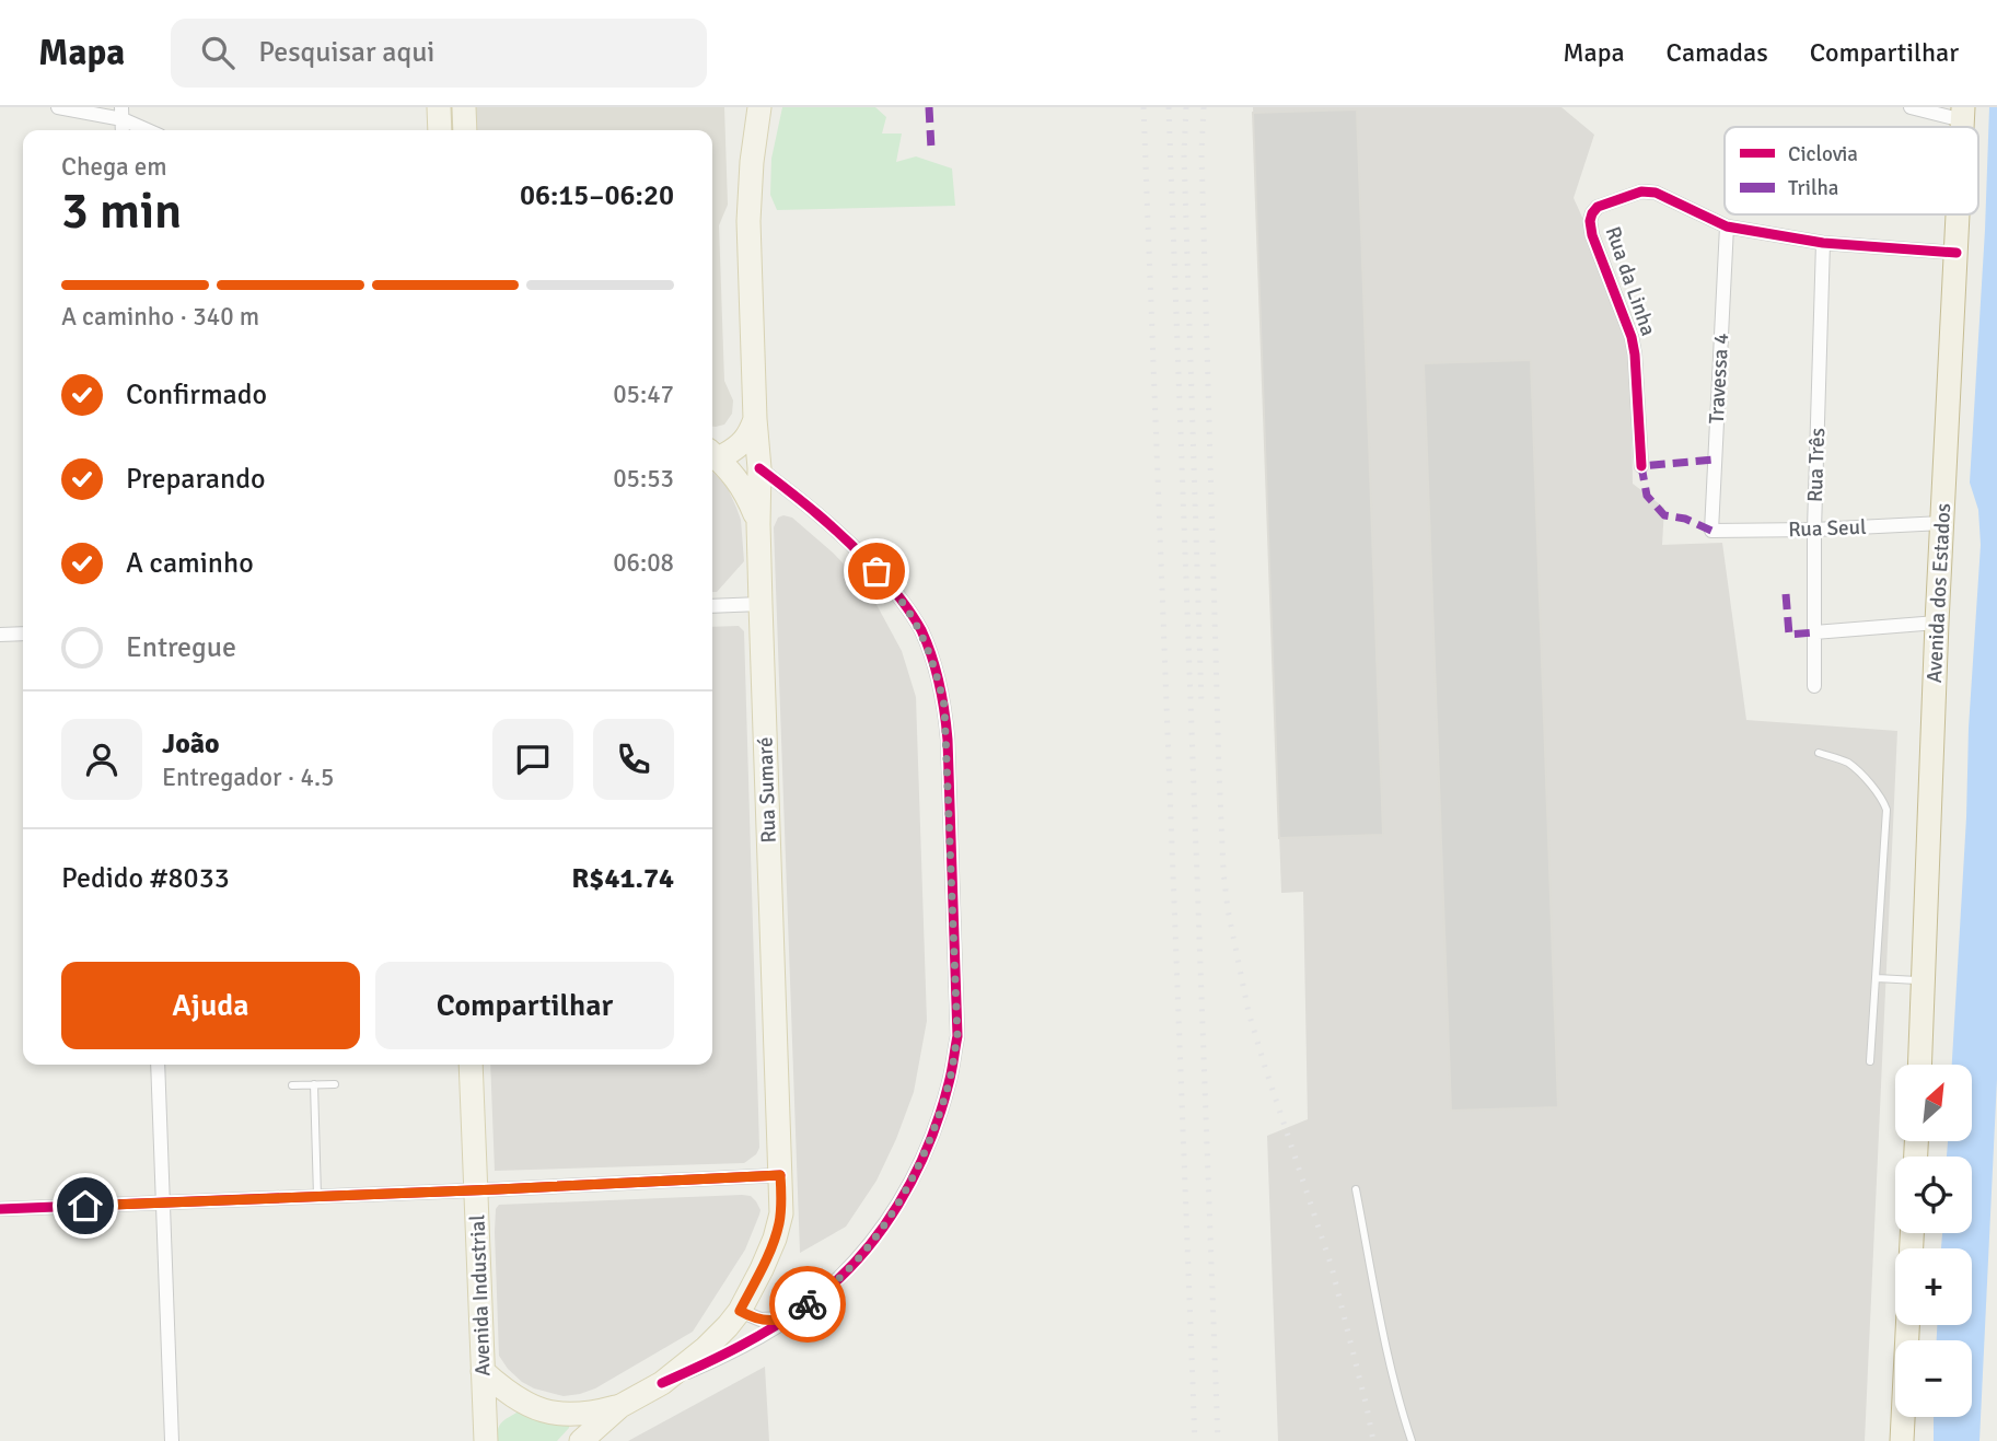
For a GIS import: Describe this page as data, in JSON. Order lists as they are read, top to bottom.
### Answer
{
  "streets": {
    "highway": ["Avenida dos Estados"],
    "main road": ["Rua Sumaré", "Avenida Industrial"],
    "street": [
      "Rua da Linha",
      "Travessa 4",
      "Rua Três",
      "Rua Seul"
    ]
  },
  "crossings": [
    ["Rua da Linha", "Travessa 4"],
    ["Rua da Linha", "Rua Três"],
    ["Rua da Linha", "Avenida dos Estados"],
    ["Travessa 4", "Rua Seul"],
    ["Rua Três", "Rua Seul"],
    ["Rua Seul", "Avenida dos Estados"],
    ["Rua Sumaré", "Avenida Industrial"]
  ],
  "legend": ["Ciclovia", "Trilha"],
  "north": "top right",
  "page": {
    "header": "Mapa",
    "search": "Pesquisar aqui",
    "nav": ["Mapa", "Camadas", "Compartilhar"],
    "heading": ["3 min", "Chega em", "06:15–06:20"],
    "panel": [
      "João",
      "Entregador · 4.5",
      "Pedido #8033",
      "R$41.74"
    ],
    "bar": "A caminho · 340 m",
    "list": [
      ["Confirmado", "05:47"],
      ["Preparando", "05:53"],
      ["A caminho", "06:08"],
      "Entregue"
    ],
    "buttons": ["Ajuda", "Compartilhar"],
    "map_buttons": ["+", "−"]
  }
}
